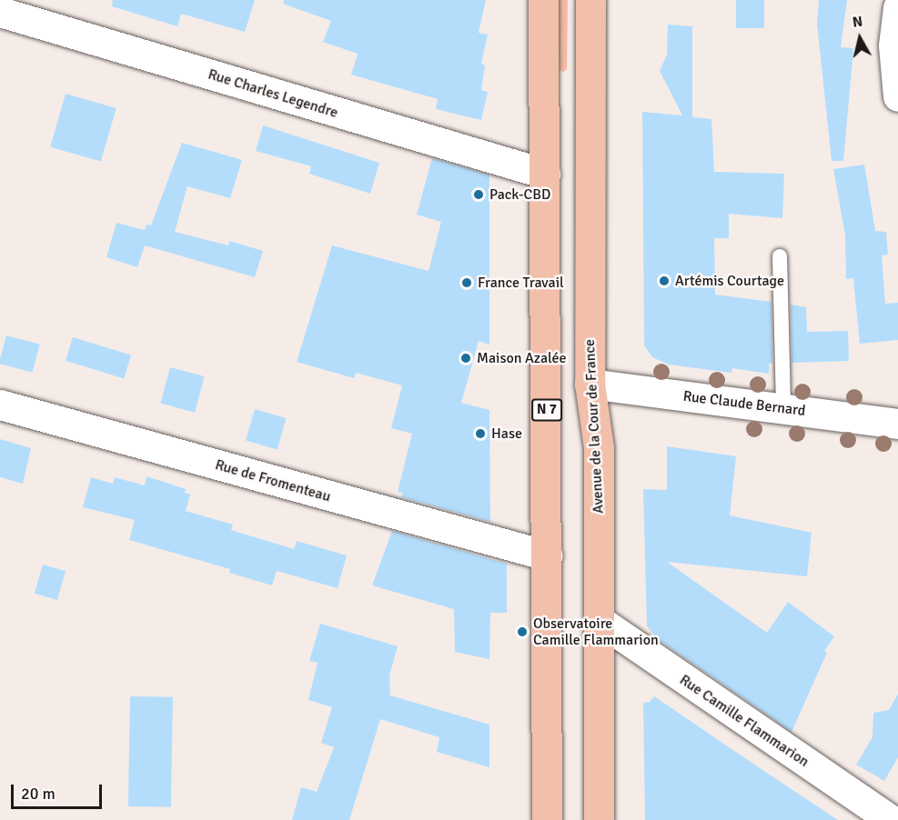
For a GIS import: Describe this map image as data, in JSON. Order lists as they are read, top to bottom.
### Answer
{
  "streets": {
    "main road": ["N 7", "Avenue de la Cour de France"],
    "street": [
      "Rue Charles Legendre",
      "Rue Claude Bernard",
      "Rue de Fromenteau",
      "Rue Camille Flammarion"
    ]
  },
  "crossings": [
    ["Rue Charles Legendre", "N 7"],
    ["Rue Claude Bernard", "Avenue de la Cour de France"],
    ["N 7", "Rue de Fromenteau"],
    ["Avenue de la Cour de France", "Rue Camille Flammarion"]
  ],
  "places": [
    "Pack-CBD",
    "Artémis Courtage",
    "France Travail",
    "Maison Azalée",
    "Hase",
    "Observatoire Camille Flammarion"
  ],
  "scale_bar": "20 m",
  "north": "top"
}
